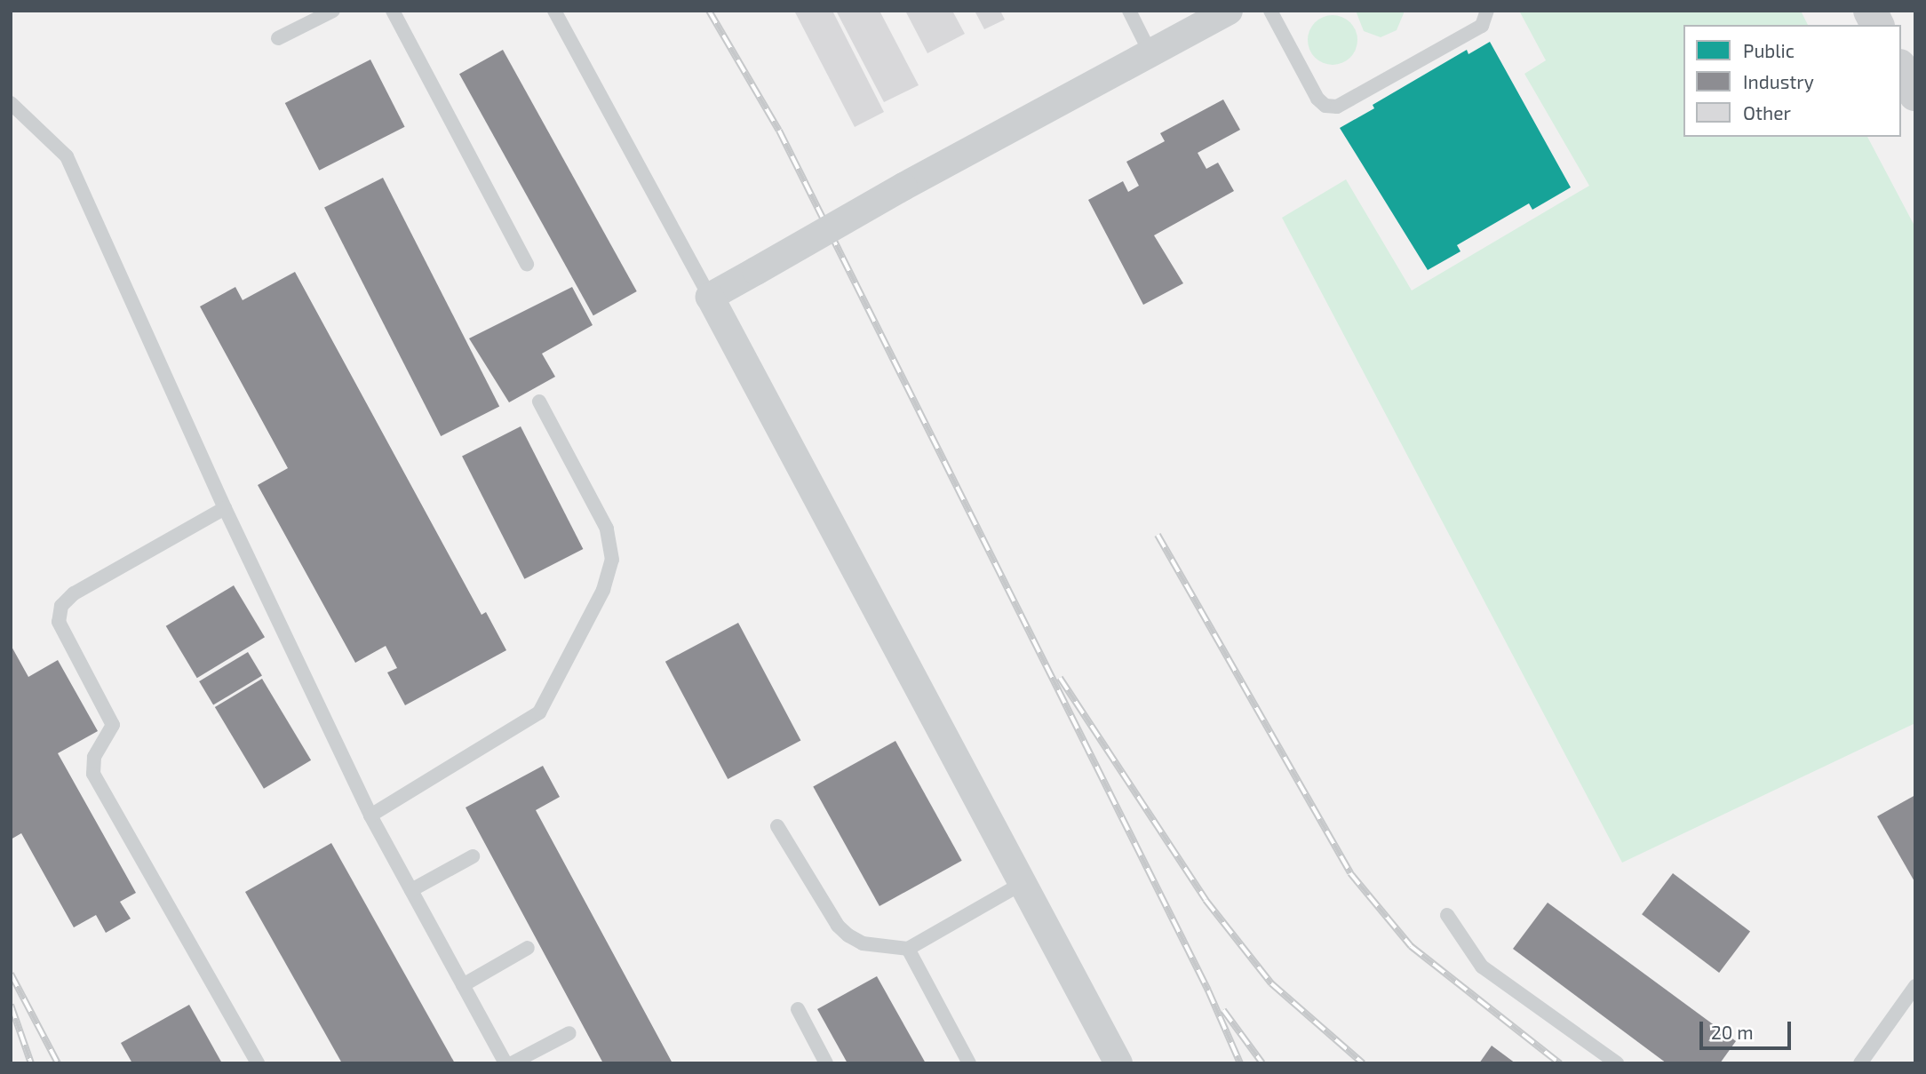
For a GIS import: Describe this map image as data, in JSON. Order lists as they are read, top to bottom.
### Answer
{
  "legend": ["Public", "Industry", "Other"],
  "scale_bar": "20 m"
}
